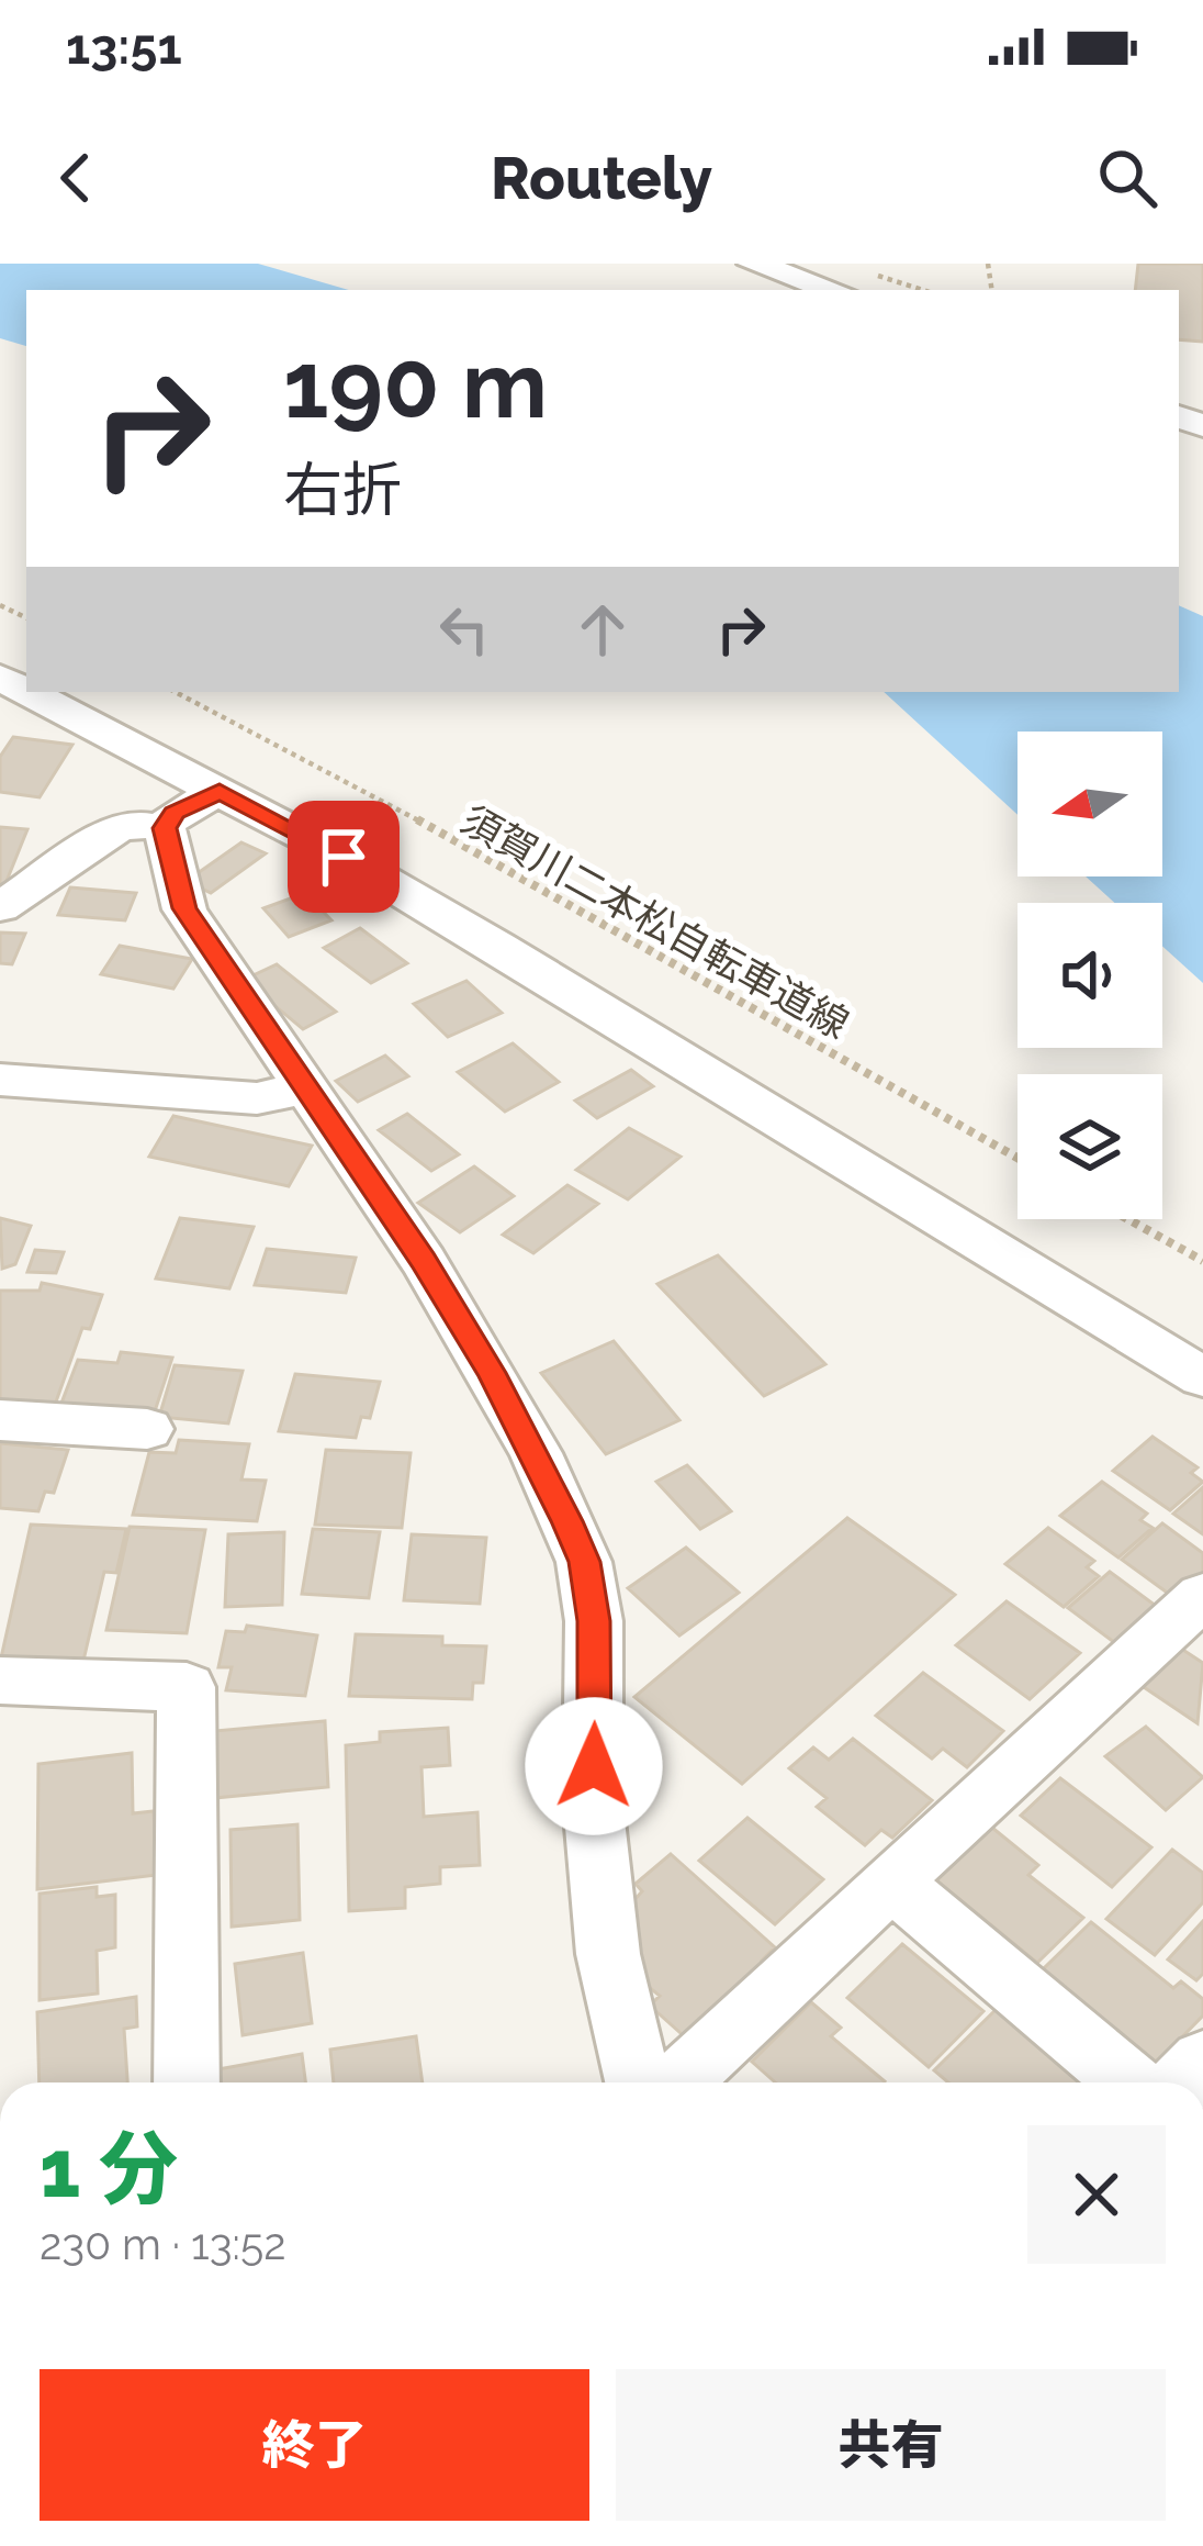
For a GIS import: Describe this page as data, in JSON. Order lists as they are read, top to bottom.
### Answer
{
  "streets": {
    "path": ["須賀川二本松自転車道線"]
  },
  "north": "left",
  "page": {
    "status": "13:51",
    "header": "Routely",
    "turn": ["190 m", "右折"],
    "heading": ["1 分", "230 m · 13:52"],
    "buttons": ["終了", "共有"]
  }
}
